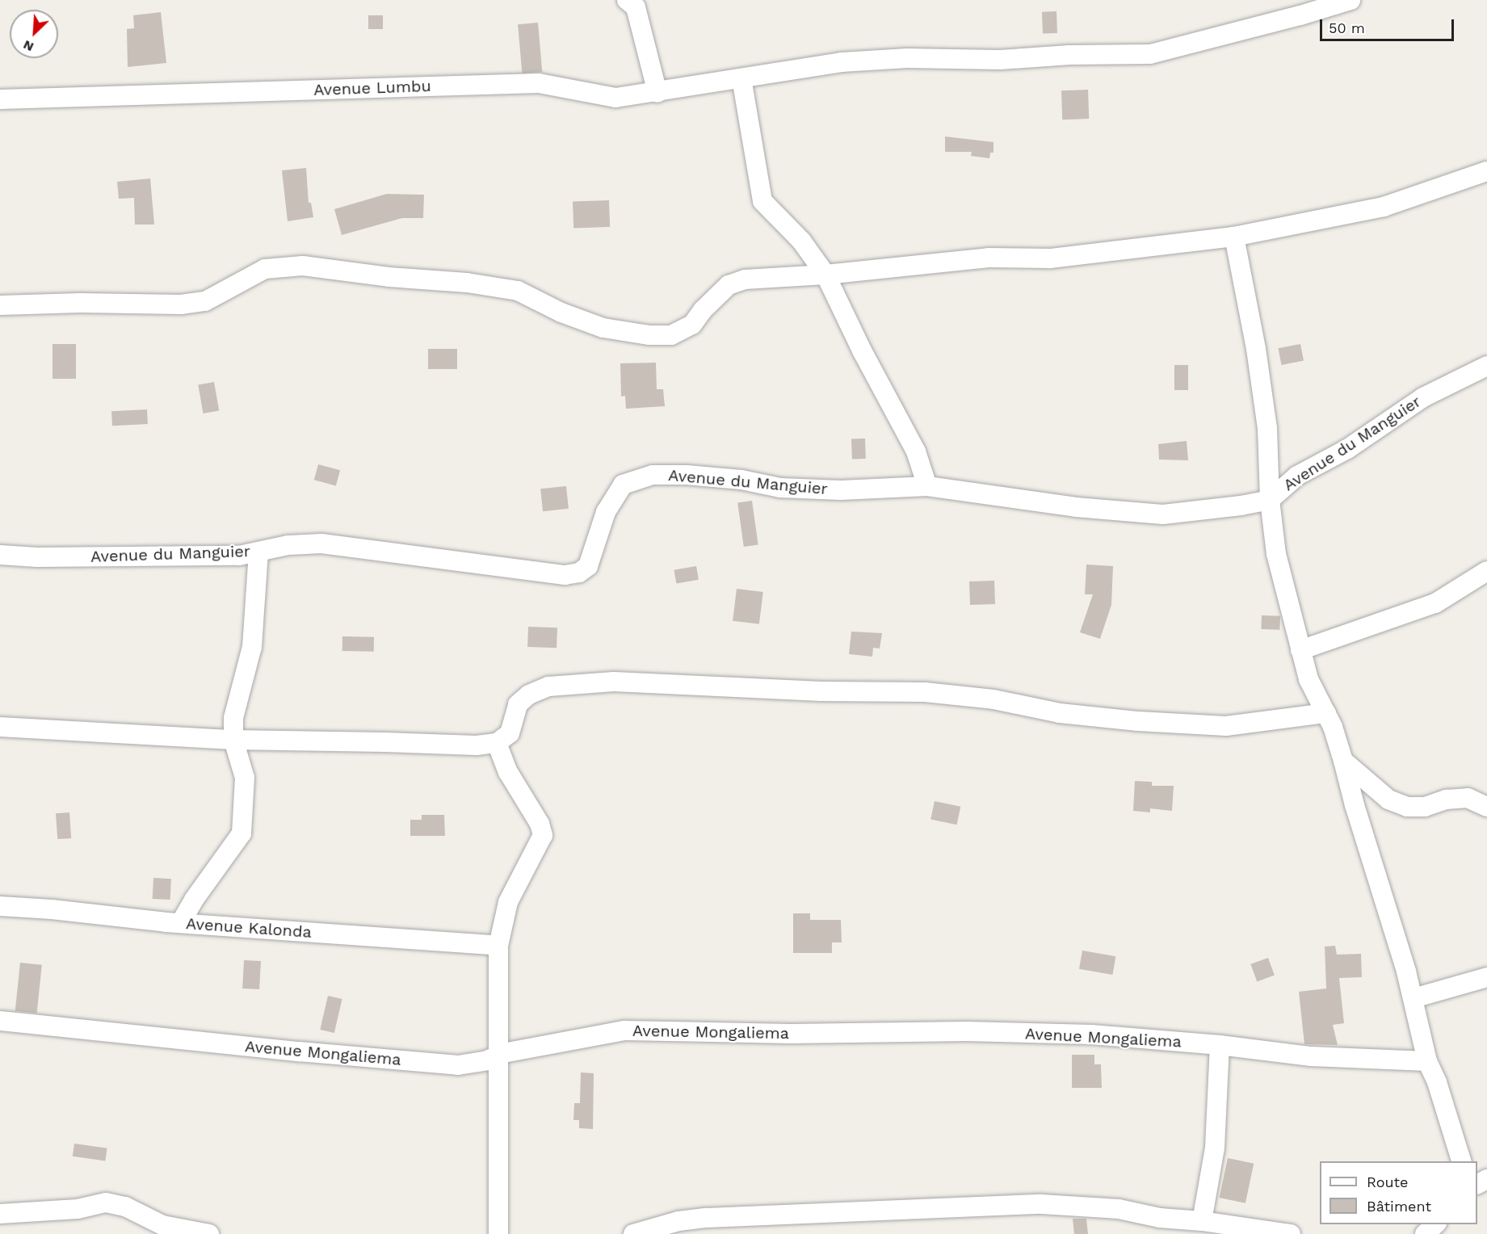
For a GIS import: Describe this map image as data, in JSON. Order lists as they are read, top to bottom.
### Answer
{
  "streets": {
    "street": [
      "Avenue Lumbu",
      "Avenue du Manguier",
      "Avenue Kalonda",
      "Avenue Mongaliema"
    ]
  },
  "legend": ["Route", "Bâtiment"],
  "scale_bar": "50 m",
  "north": "bottom left"
}
